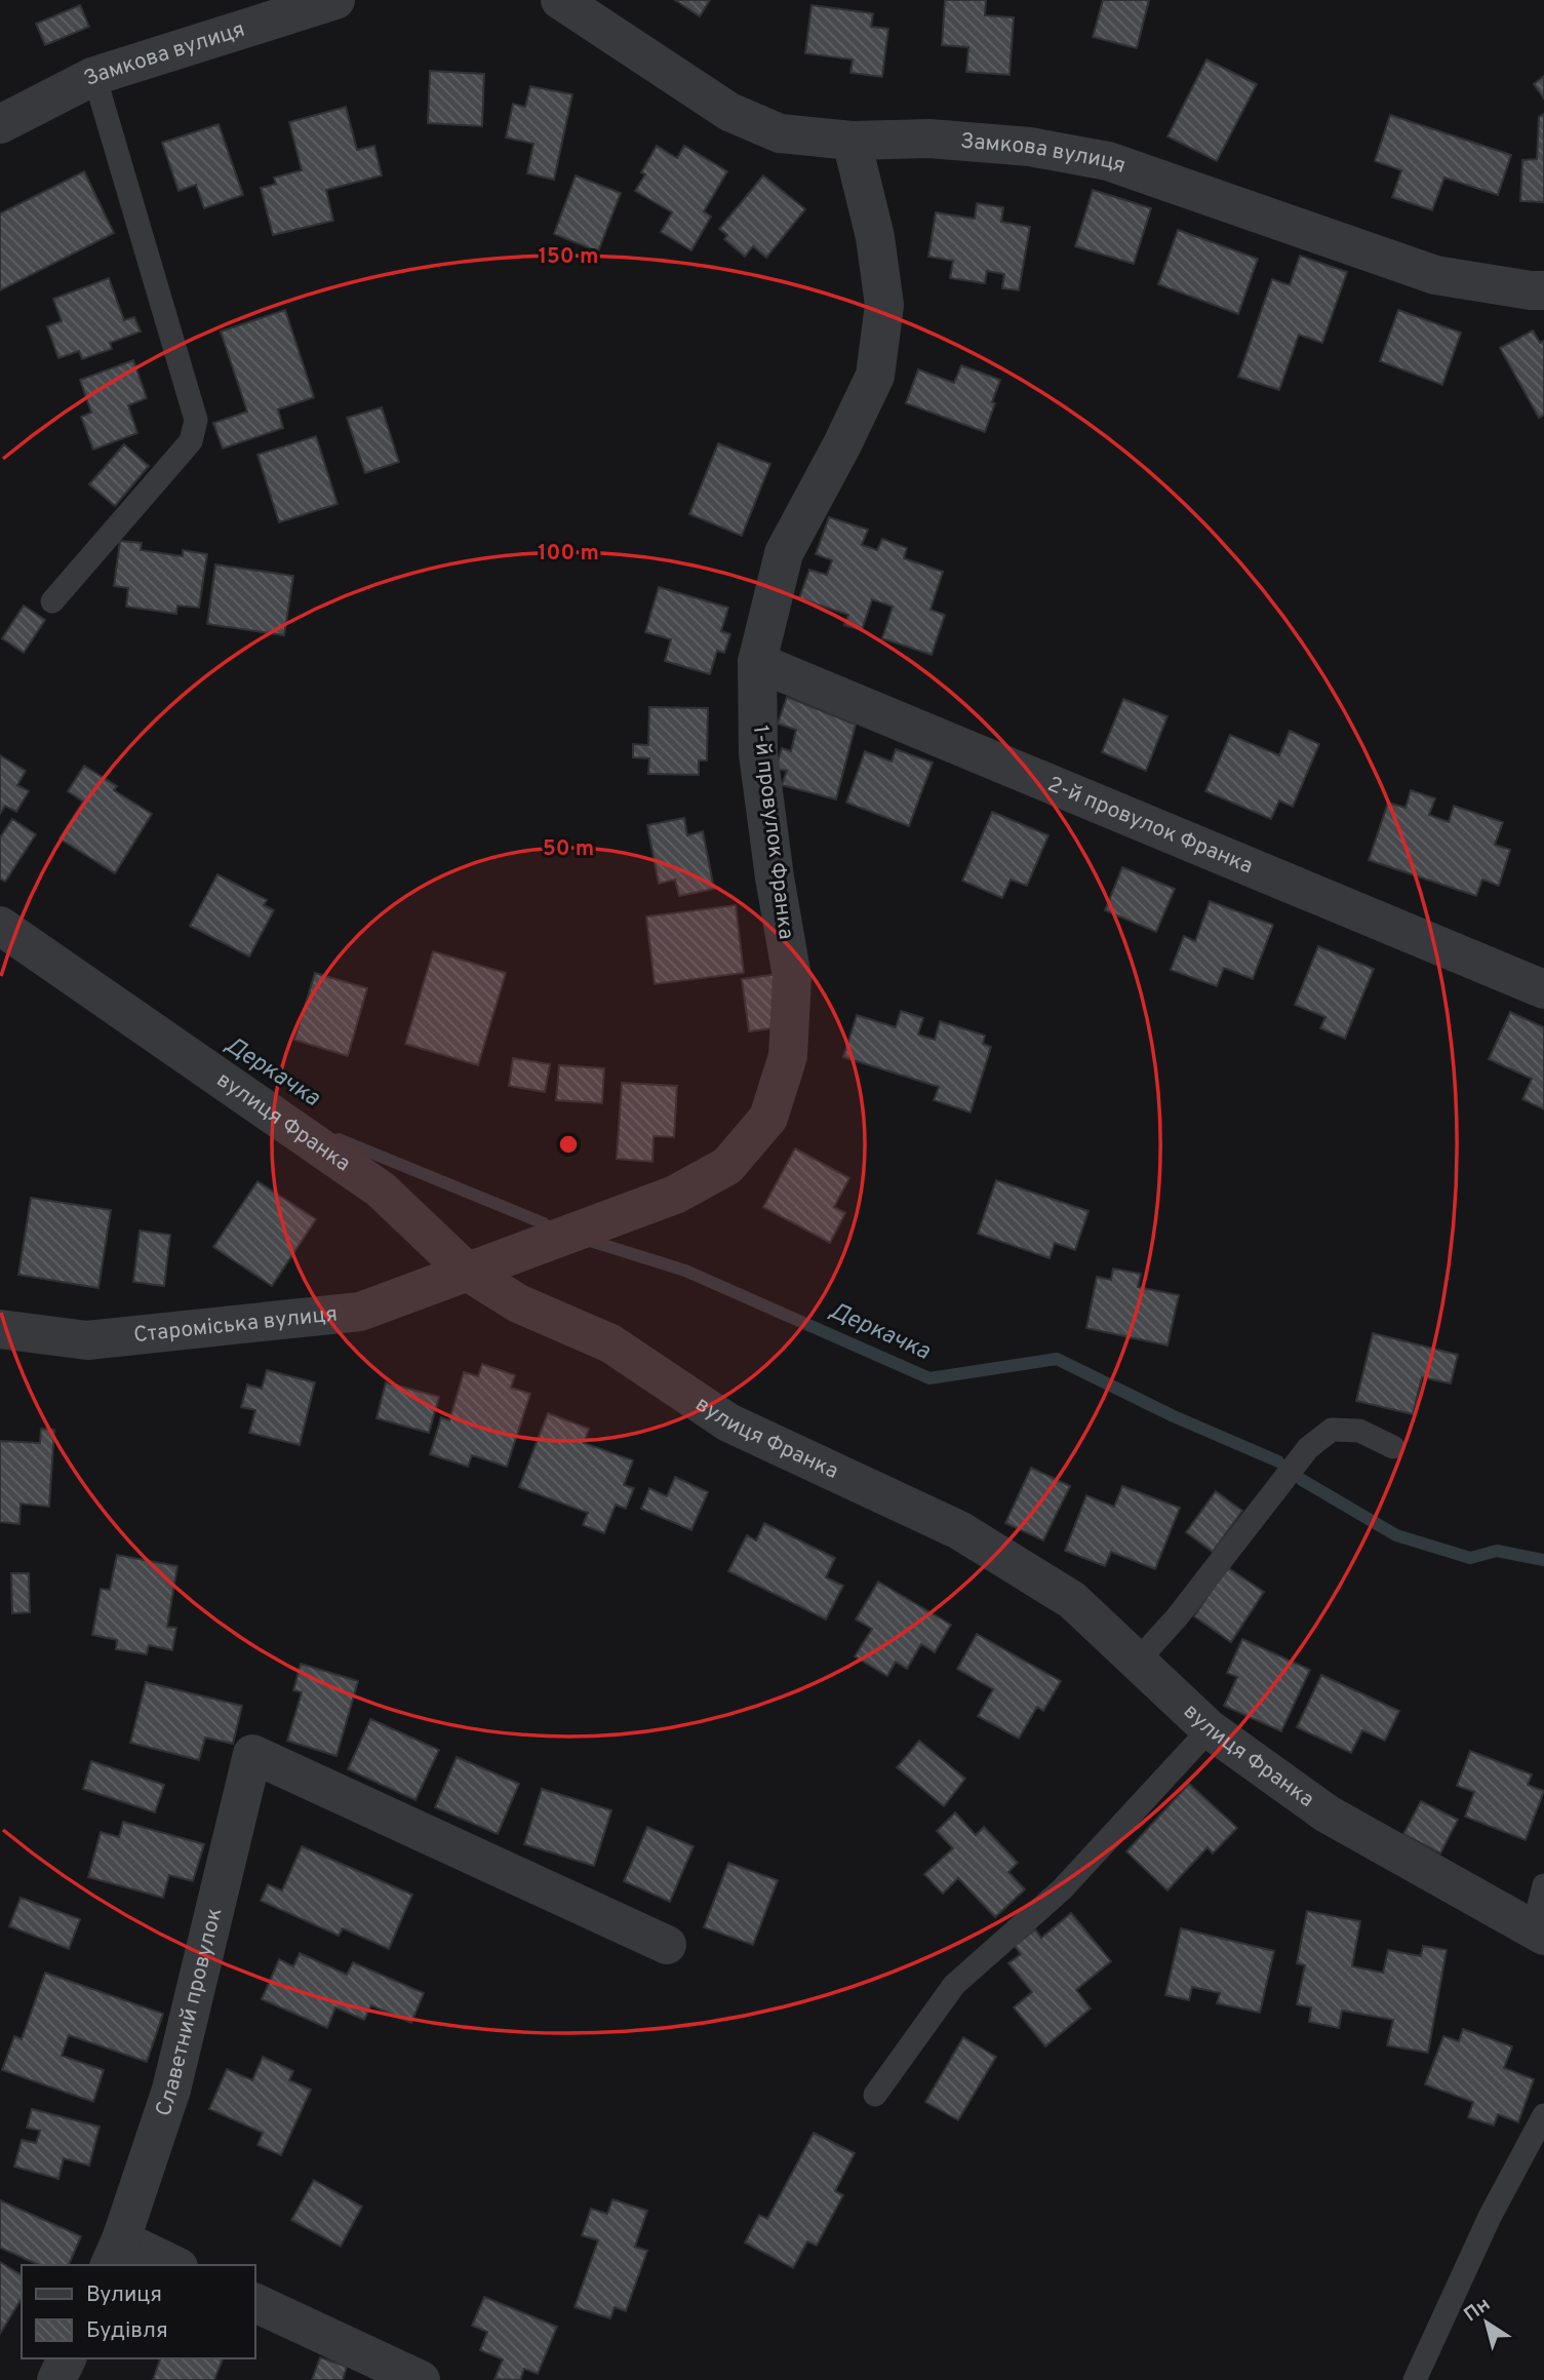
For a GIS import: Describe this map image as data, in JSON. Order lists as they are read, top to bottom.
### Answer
{
  "streets": {
    "street": [
      "Замкова вулиця",
      "2-й провулок Франка",
      "1-й провулок Франка",
      "вулиця Франка",
      "Староміська вулиця",
      "Славетний провулок"
    ]
  },
  "crossings": [
    ["Замкова вулиця", "1-й провулок Франка"],
    ["2-й провулок Франка", "1-й провулок Франка"],
    ["1-й провулок Франка", "вулиця Франка"],
    ["1-й провулок Франка", "Староміська вулиця"],
    ["вулиця Франка", "Староміська вулиця"]
  ],
  "water": ["Деркачка"],
  "legend": ["Вулиця", "Будівля"],
  "north": "top left",
  "rings": ["150 m", "100 m", "50 m"]
}
